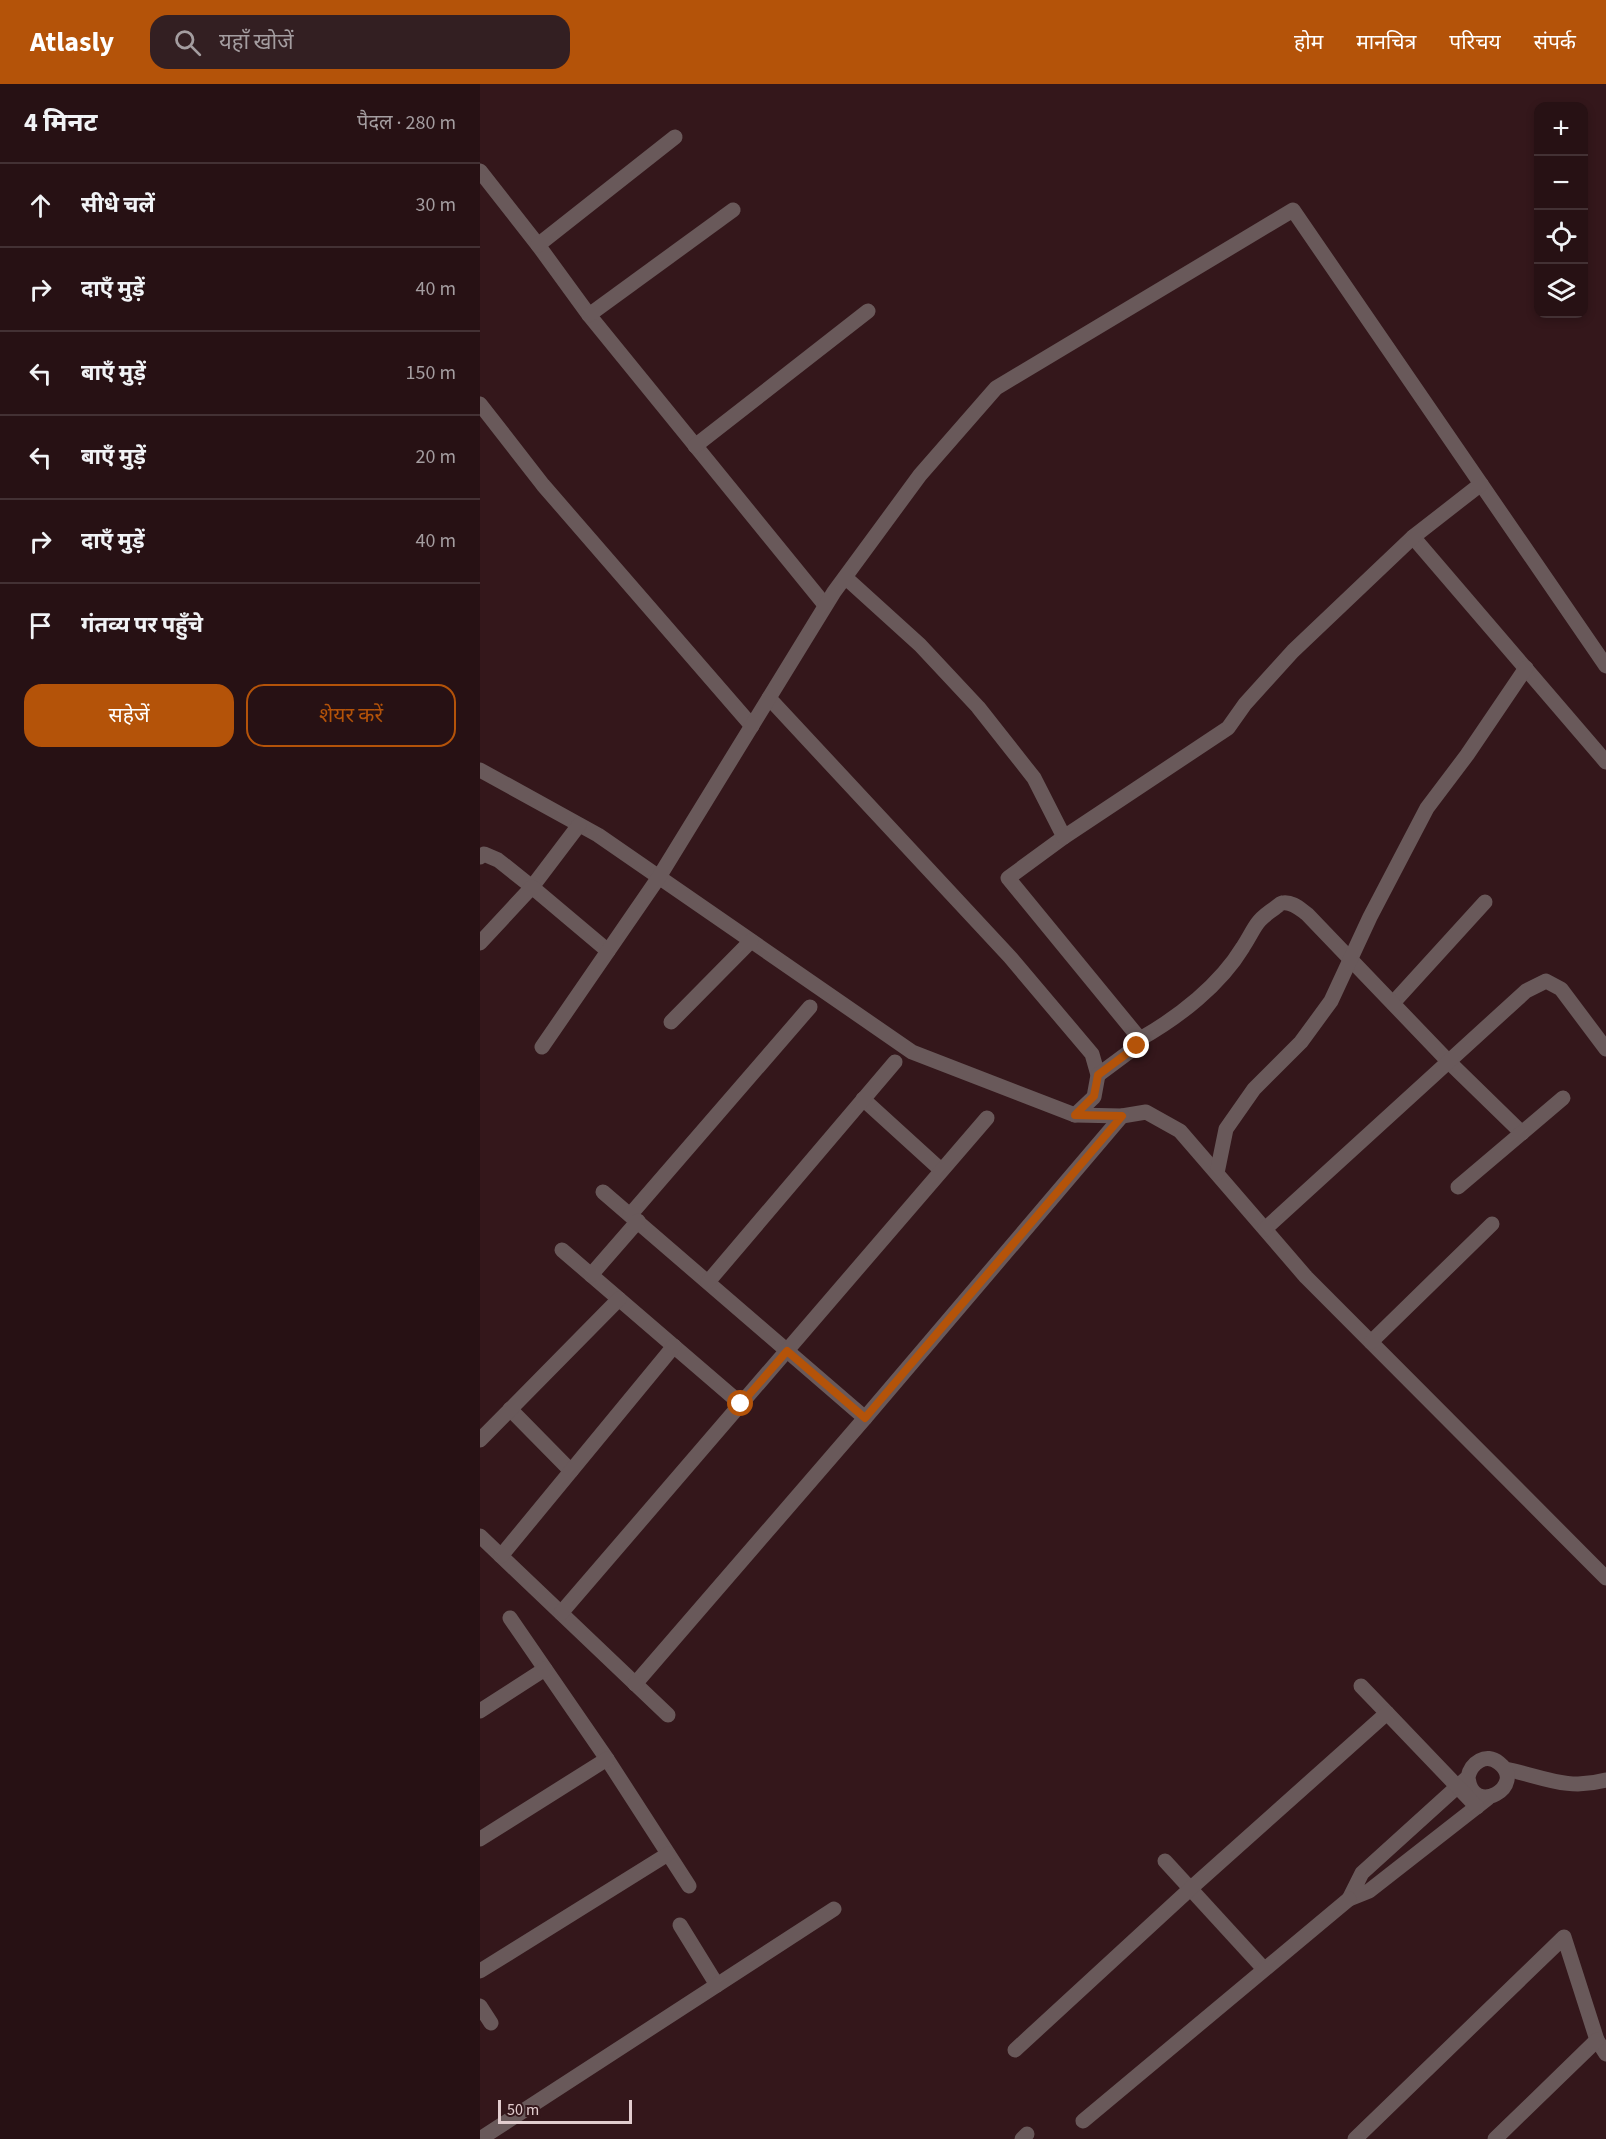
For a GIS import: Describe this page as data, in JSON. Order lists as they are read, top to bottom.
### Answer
{
  "scale_bar": "50 m",
  "page": {
    "header": "Atlasly",
    "search": "यहाँ खोजें",
    "nav": [
      "होम",
      "मानचित्र",
      "परिचय",
      "संपर्क"
    ],
    "heading": ["4 मिनट", "पैदल · 280 m"],
    "map_buttons": ["+", "−"],
    "list": [
      ["सीधे चलें", "30 m"],
      ["दाएँ मुड़ें", "40 m"],
      ["बाएँ मुड़ें", "150 m"],
      ["बाएँ मुड़ें", "20 m"],
      ["दाएँ मुड़ें", "40 m"],
      "गंतव्य पर पहुँचे"
    ],
    "buttons": ["सहेजें", "शेयर करें"],
    "scale": "50 m"
  }
}
